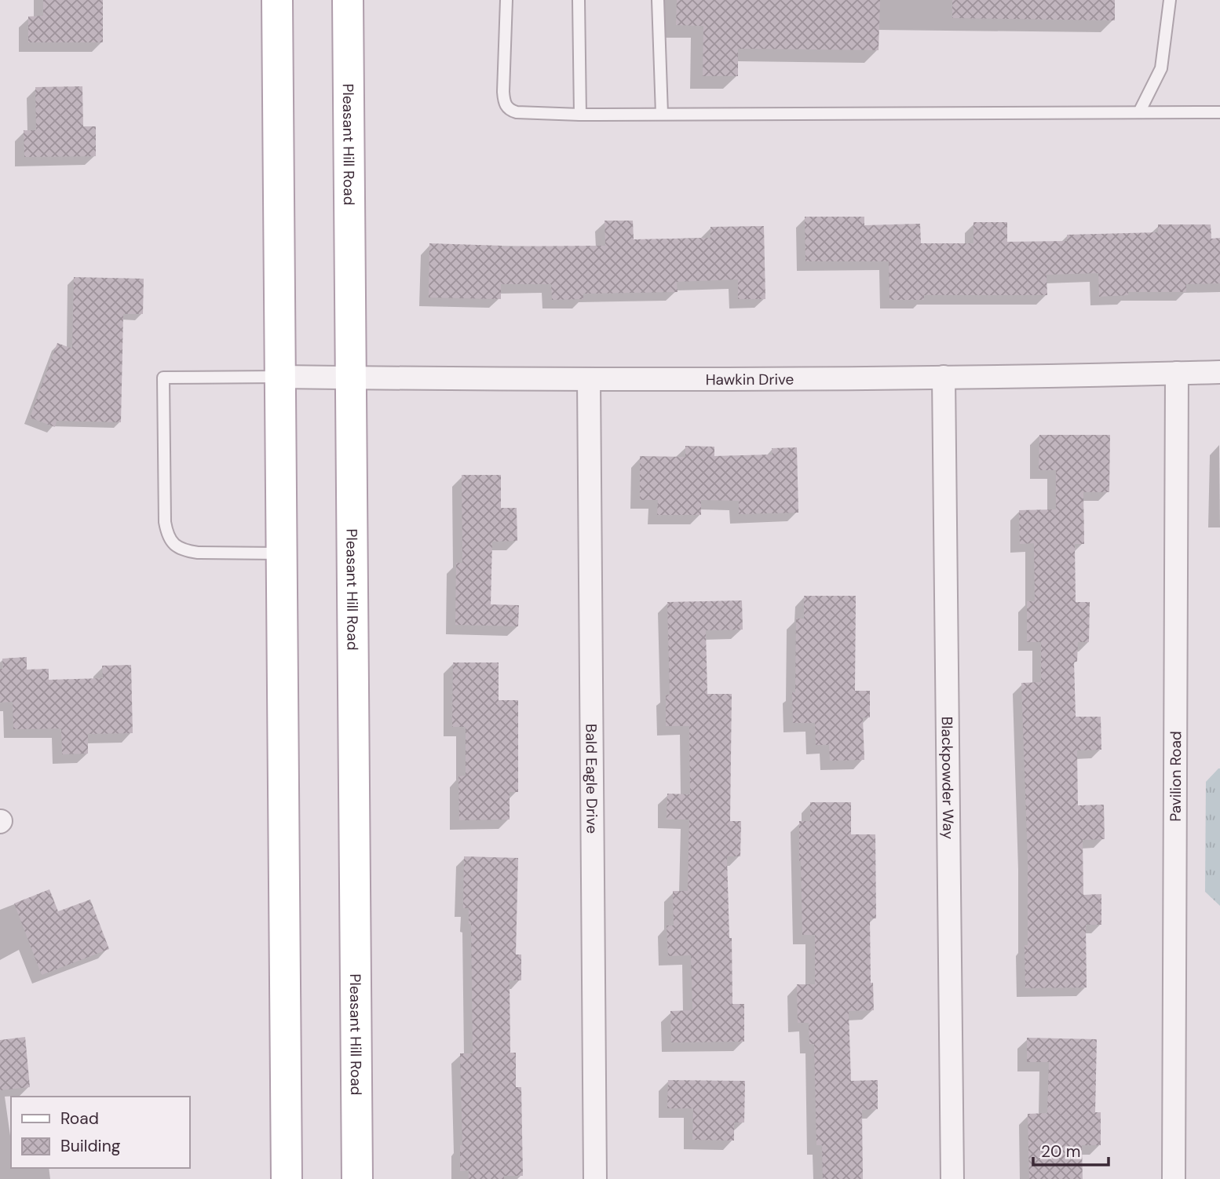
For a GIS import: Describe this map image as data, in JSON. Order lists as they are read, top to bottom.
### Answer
{
  "streets": {
    "main road": ["Pleasant Hill Road"],
    "street": [
      "Hawkin Drive",
      "Pavilion Road",
      "Blackpowder Way",
      "Bald Eagle Drive"
    ]
  },
  "crossings": [
    ["Pleasant Hill Road", "Hawkin Drive"],
    ["Hawkin Drive", "Pavilion Road"],
    ["Hawkin Drive", "Blackpowder Way"],
    ["Hawkin Drive", "Bald Eagle Drive"]
  ],
  "legend": ["Road", "Building"],
  "scale_bar": "20 m"
}
